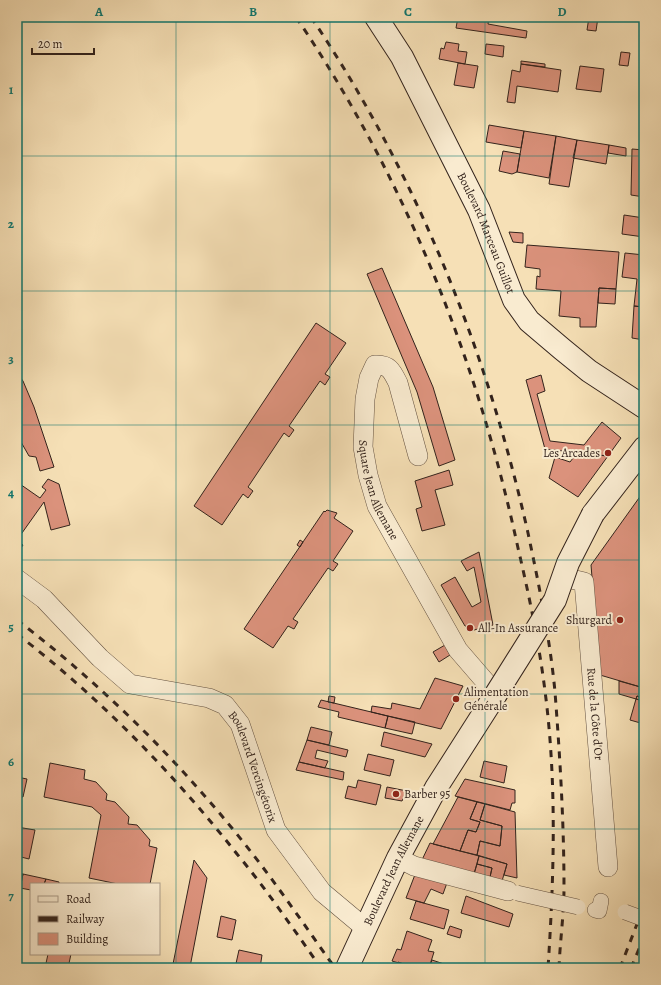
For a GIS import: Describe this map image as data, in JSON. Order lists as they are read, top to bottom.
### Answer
{
  "streets": {
    "main road": ["Boulevard Marceau Guillot", "Boulevard Jean Allemane"],
    "street": ["Square Jean Allemane", "Rue de la Côte d'Or", "Boulevard Vercingétorix"]
  },
  "crossings": [
    ["Square Jean Allemane", "Boulevard Jean Allemane"],
    ["Rue de la Côte d'Or", "Boulevard Jean Allemane"],
    ["Boulevard Vercingétorix", "Boulevard Jean Allemane"]
  ],
  "places": [
    "Les Arcades",
    "Shurgard",
    "All-In Assurance",
    "Alimentation Générale",
    "Barber 95"
  ],
  "legend": ["Road", "Railway", "Building"],
  "scale_bar": "20 m",
  "grid": {
    "columns": [
      "A",
      "B",
      "C",
      "D"
    ],
    "rows": [
      "1",
      "2",
      "3",
      "4",
      "5",
      "6",
      "7"
    ]
  }
}
